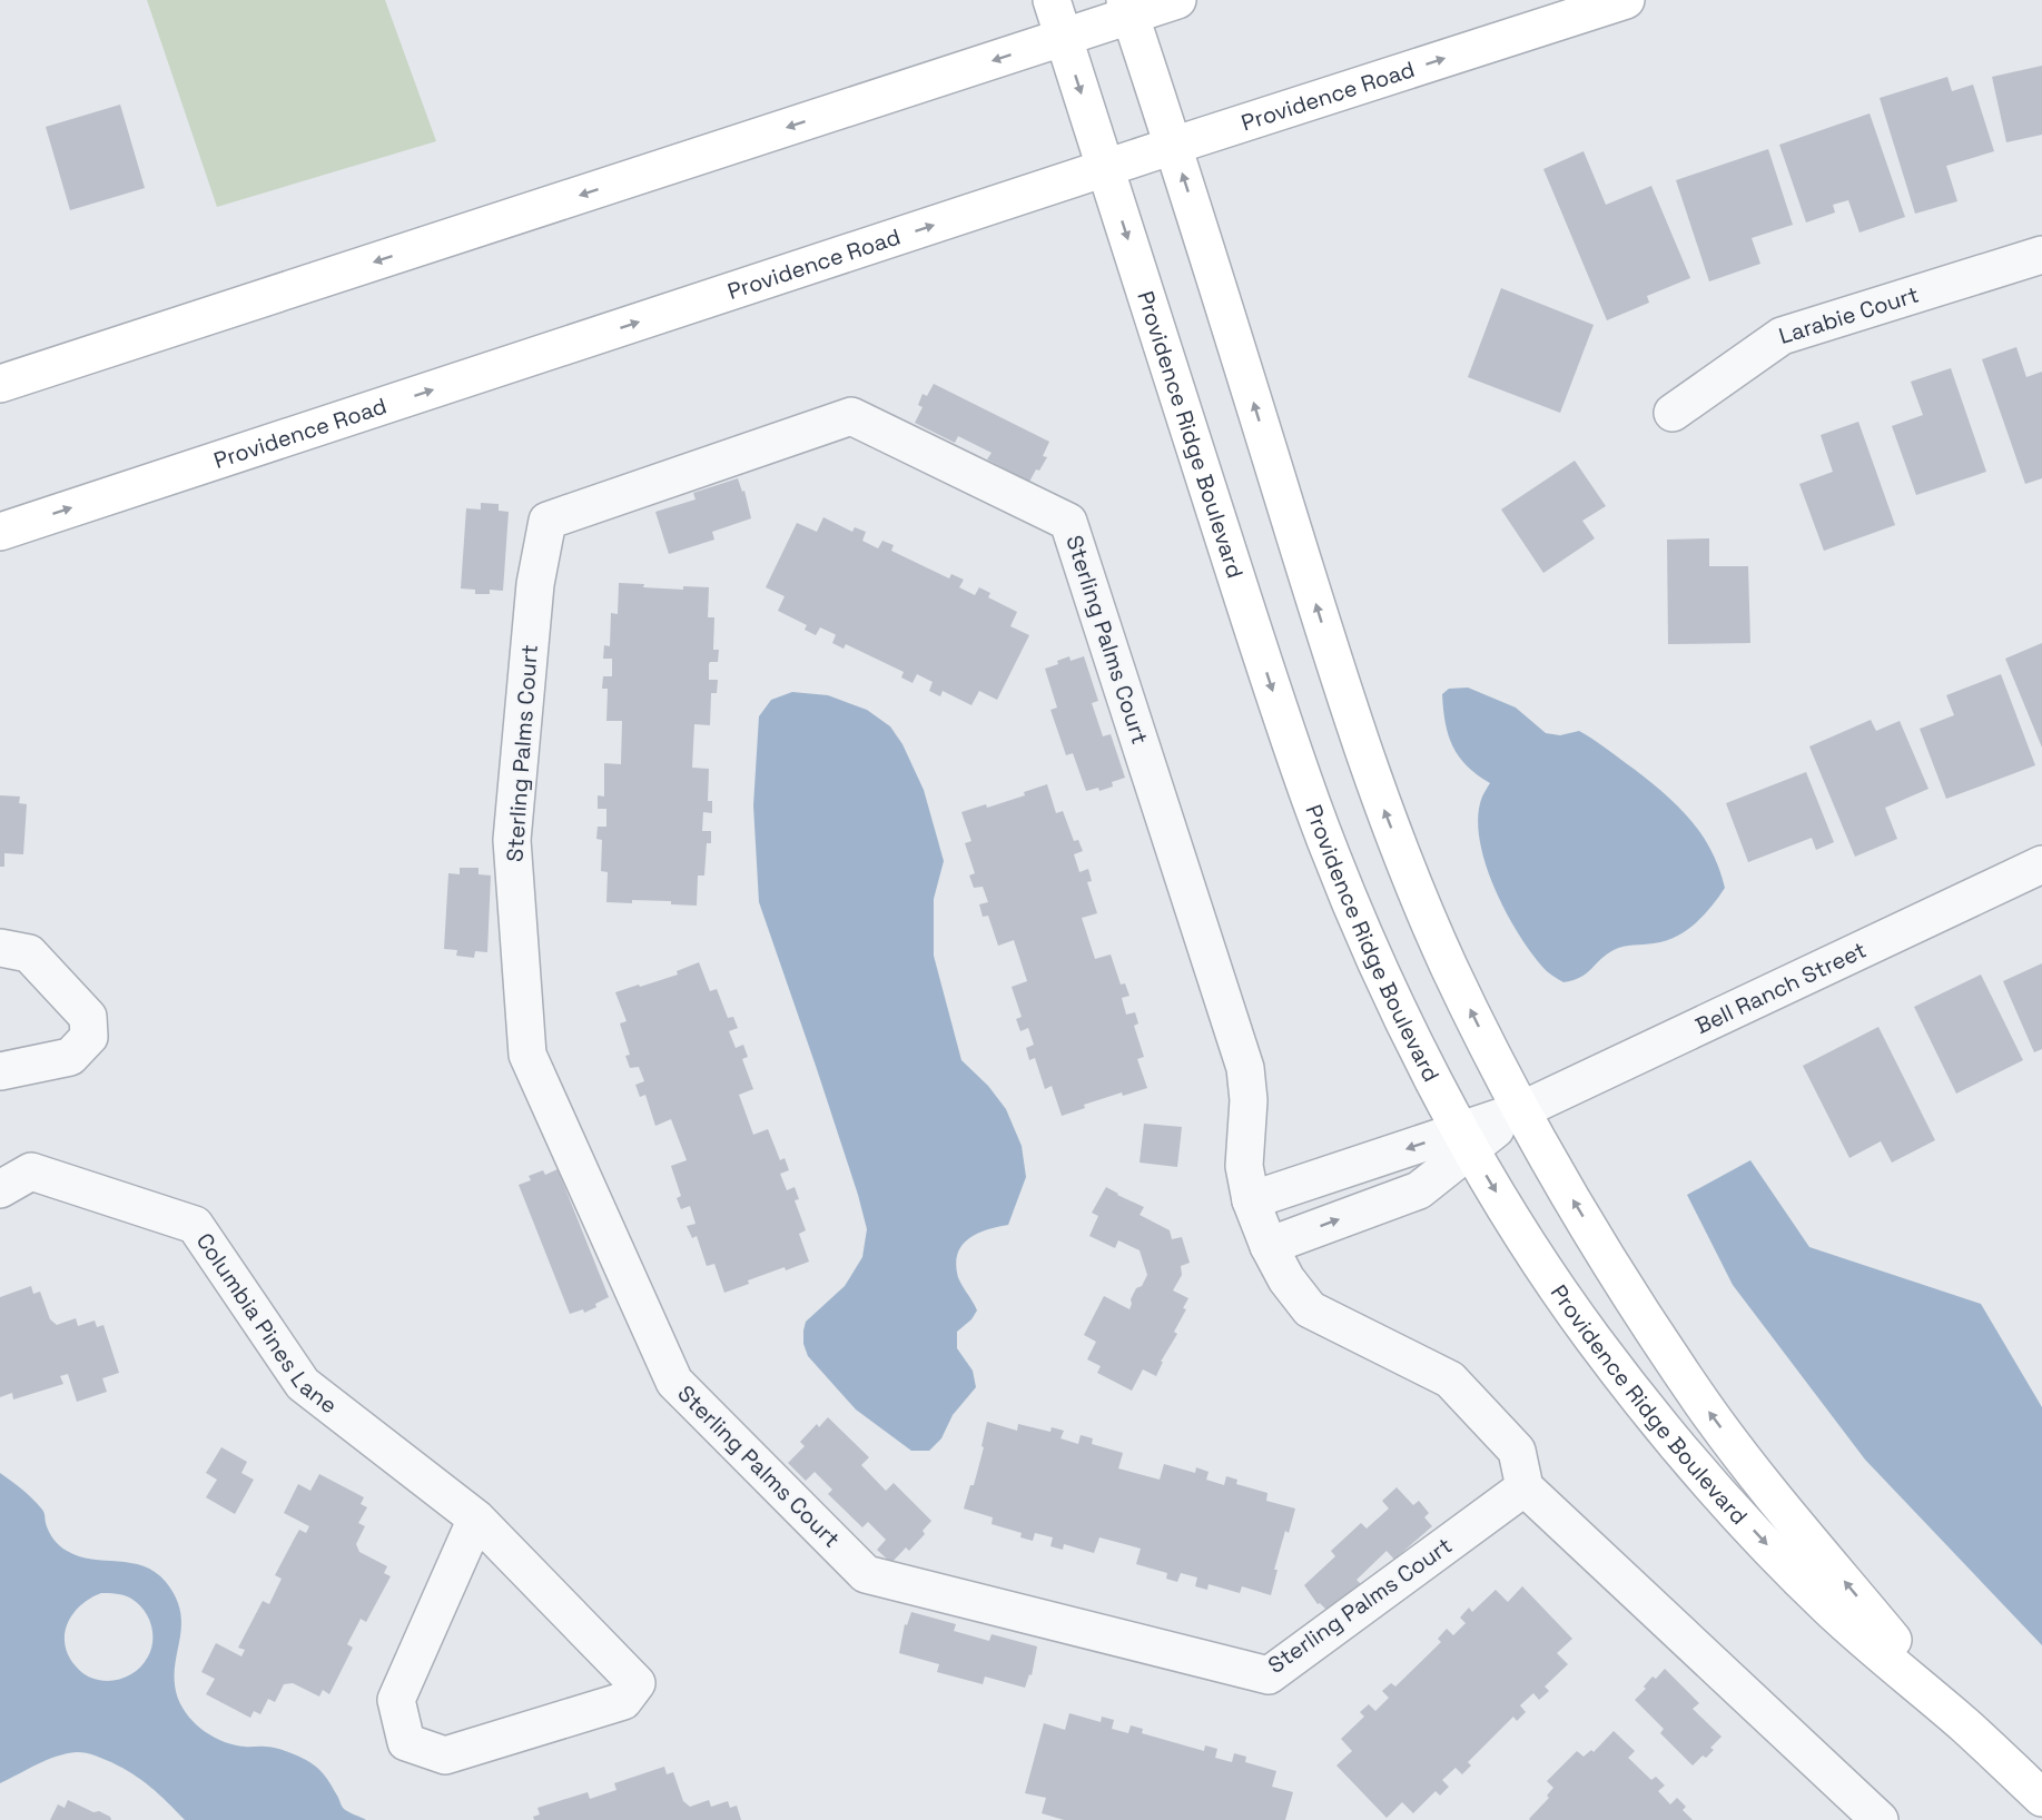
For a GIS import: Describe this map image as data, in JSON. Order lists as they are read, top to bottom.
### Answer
{
  "streets": {
    "street": [
      "Providence Road",
      "Larabie Court",
      "Providence Ridge Boulevard",
      "Sterling Palms Court",
      "Bell Ranch Street",
      "Columbia Pines Lane"
    ]
  },
  "crossings": [
    ["Providence Road", "Providence Ridge Boulevard"],
    ["Providence Ridge Boulevard", "Bell Ranch Street"]
  ]
}
